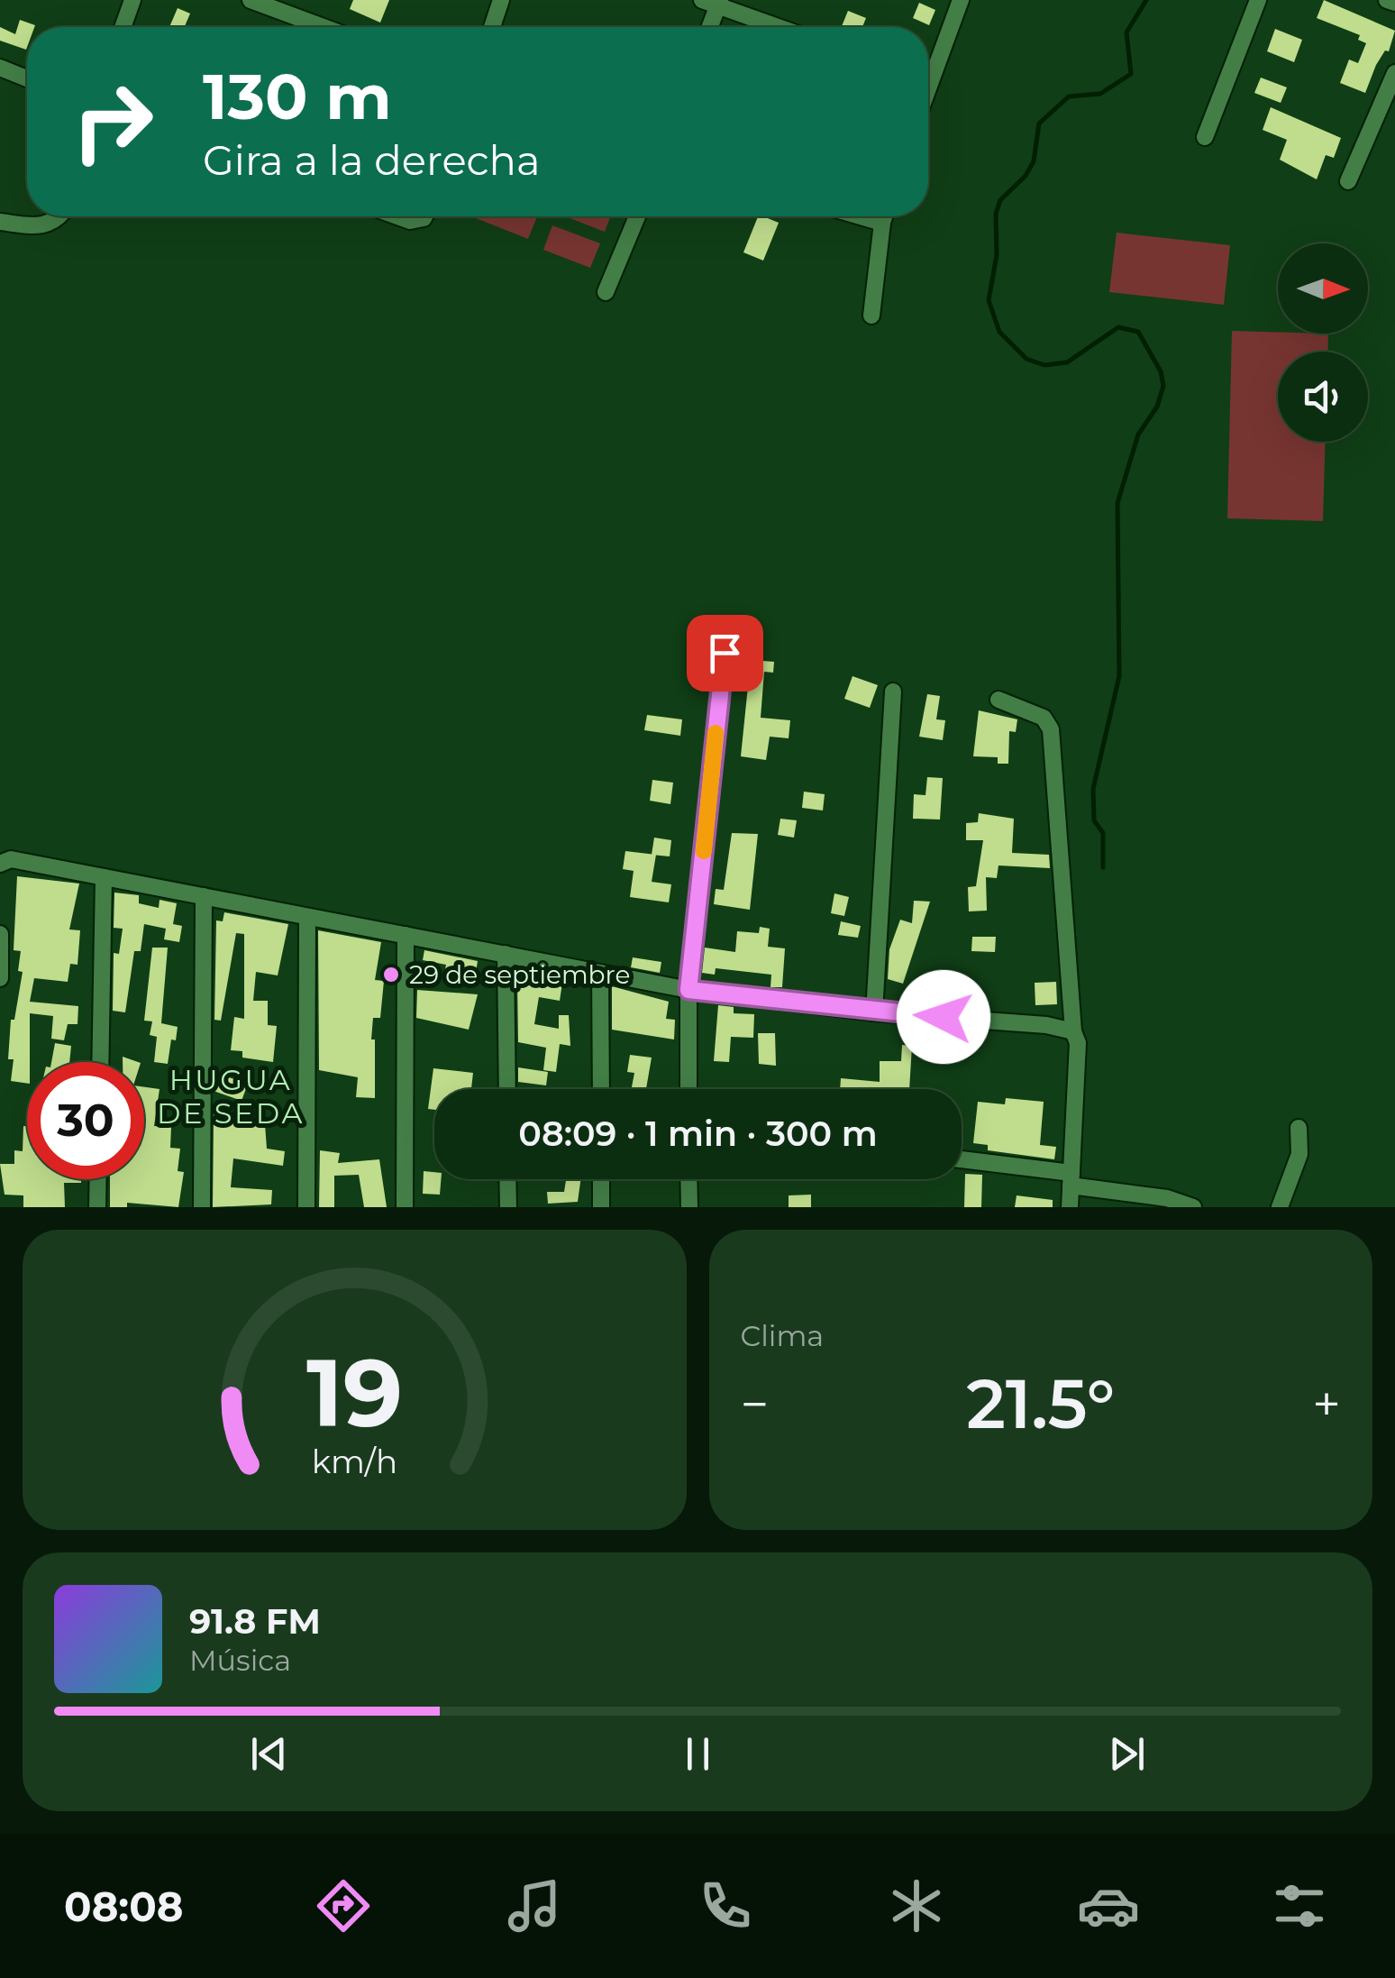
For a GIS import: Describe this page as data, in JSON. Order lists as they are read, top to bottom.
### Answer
{
  "districts": ["HUGUA DE SEDA"],
  "places": ["29 de septiembre"],
  "north": "right",
  "page": {
    "turn": ["130 m", "Gira a la derecha"],
    "limit": "30",
    "trip": "08:09 · 1 min · 300 m",
    "tile": "Clima",
    "heat": ["−", "21.5°", "+"],
    "song": ["91.8 FM", "Música"],
    "tabs": "08:08",
    "gauge": ["19", "km/h"]
  }
}
